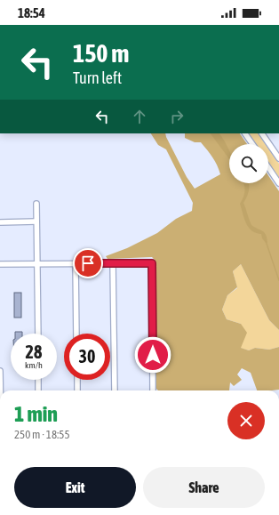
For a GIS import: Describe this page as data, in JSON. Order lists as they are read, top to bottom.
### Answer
{
  "page": {
    "status": "18:54",
    "turn": ["150 m", "Turn left"],
    "speed": "28 km/h",
    "limit": "30",
    "heading": ["1 min", "250 m · 18:55"],
    "buttons": ["Exit", "Share"]
  }
}
